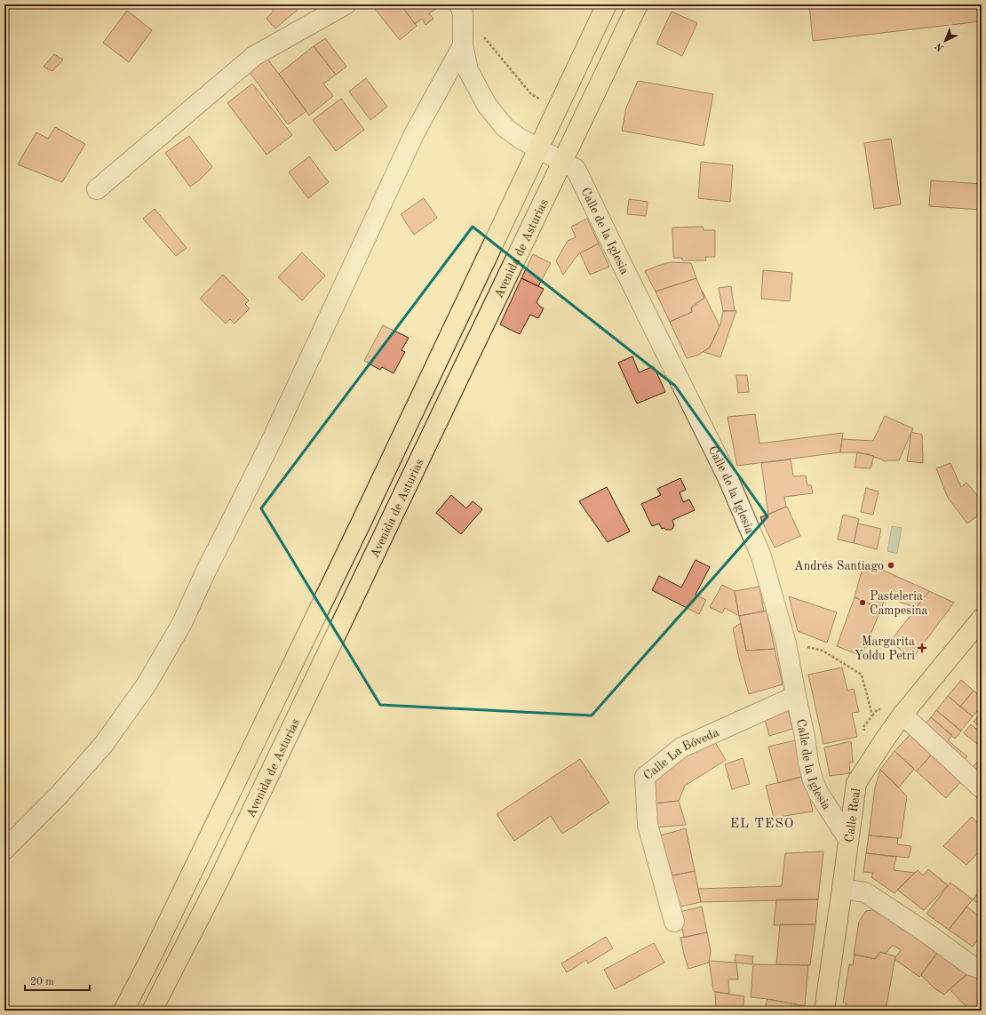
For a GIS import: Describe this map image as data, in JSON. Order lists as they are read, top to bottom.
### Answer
{
  "streets": {
    "main road": ["Avenida de Asturias", "Calle Real"],
    "street": ["Calle de la Iglesia", "Calle La Bóveda"]
  },
  "crossings": [
    ["Calle de la Iglesia", "Avenida de Asturias"],
    ["Calle de la Iglesia", "Calle La Bóveda"],
    ["Calle de la Iglesia", "Calle Real"]
  ],
  "districts": ["EL TESO"],
  "places": {
    "other": ["Andrés Santiago", "Pasteleria Campesina"],
    "health": ["Margarita Yoldu Petri"]
  },
  "scale_bar": "20 m",
  "north": "bottom left"
}
